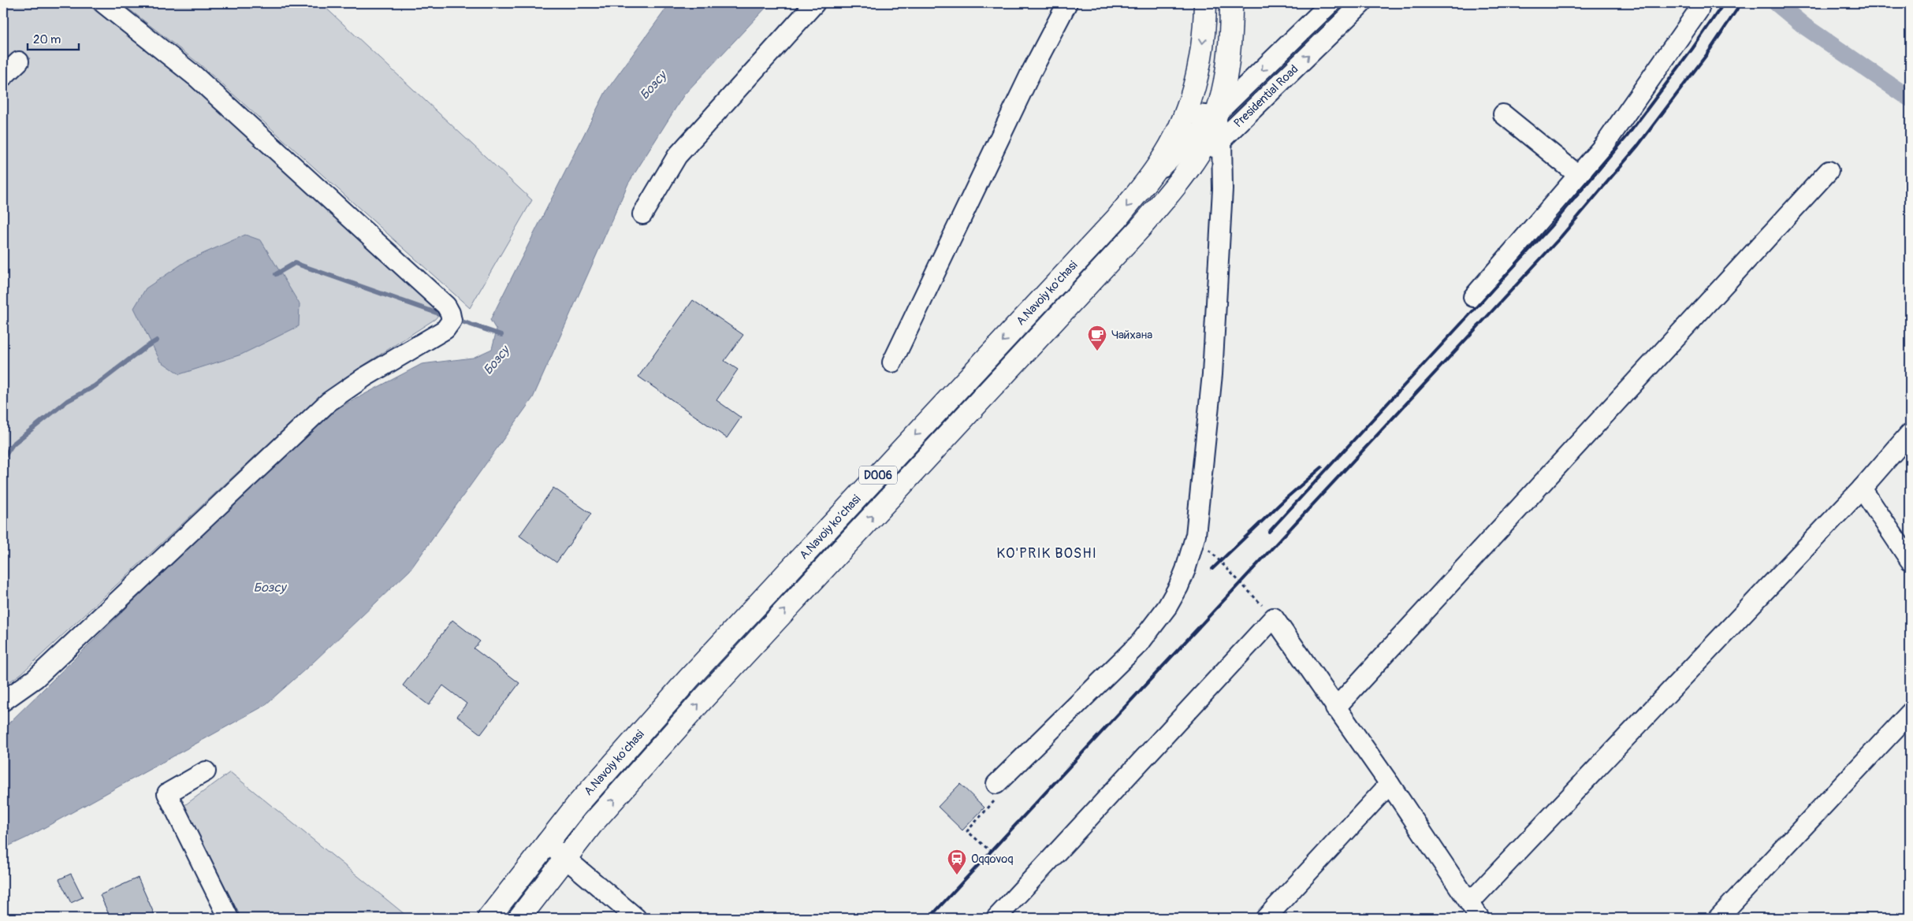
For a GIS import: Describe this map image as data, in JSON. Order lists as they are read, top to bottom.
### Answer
{
  "streets": {
    "main road": ["A.Navoiy ko‘chasi", "D006"],
    "street": ["Presidential Road"]
  },
  "crossings": [
    ["Presidential Road", "A.Navoiy ko‘chasi"],
    ["Presidential Road", "D006"]
  ],
  "districts": ["KO'PRIK BOSHI"],
  "water": ["Бозсу"],
  "places": {
    "cafe": ["Чайхана"],
    "station": ["Oqqovoq"]
  },
  "scale_bar": "20 m"
}
